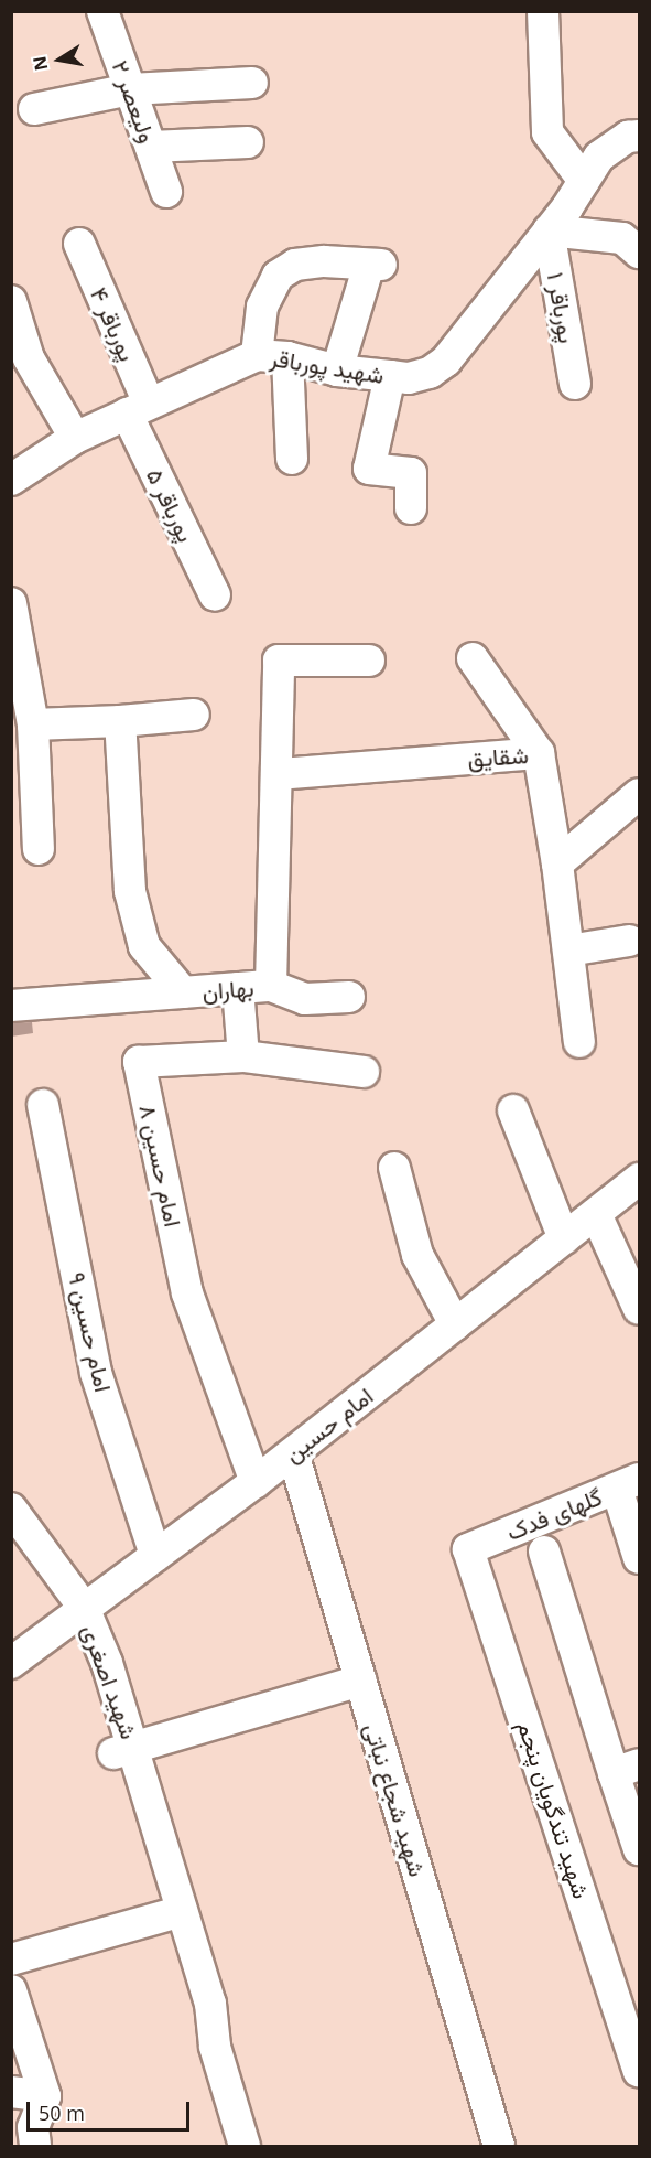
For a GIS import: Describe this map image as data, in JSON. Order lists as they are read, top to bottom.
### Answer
{
  "streets": {
    "street": [
      "ولیعصر ۲",
      "پورباقر ۱",
      "پورباقر ۴",
      "شهید پورباقر",
      "پورباقر ۵",
      "شقایق",
      "بهاران",
      "امام حسین ۸",
      "امام حسین ۹",
      "امام حسین",
      "گلهای فدک",
      "شهید اصغری",
      "شهید شجاع نباتی",
      "شهید تندگویان پنجم"
    ]
  },
  "crossings": [
    ["پورباقر ۱", "شهید پورباقر"],
    ["پورباقر ۴", "شهید پورباقر"],
    ["پورباقر ۴", "پورباقر ۵"],
    ["شهید پورباقر", "پورباقر ۵"],
    ["شقایق", "بهاران"],
    ["امام حسین ۸", "امام حسین"],
    ["امام حسین ۹", "امام حسین"],
    ["امام حسین", "شهید اصغری"],
    ["امام حسین", "شهید شجاع نباتی"],
    ["گلهای فدک", "شهید تندگویان پنجم"]
  ],
  "scale_bar": "50 m",
  "north": "left"
}
